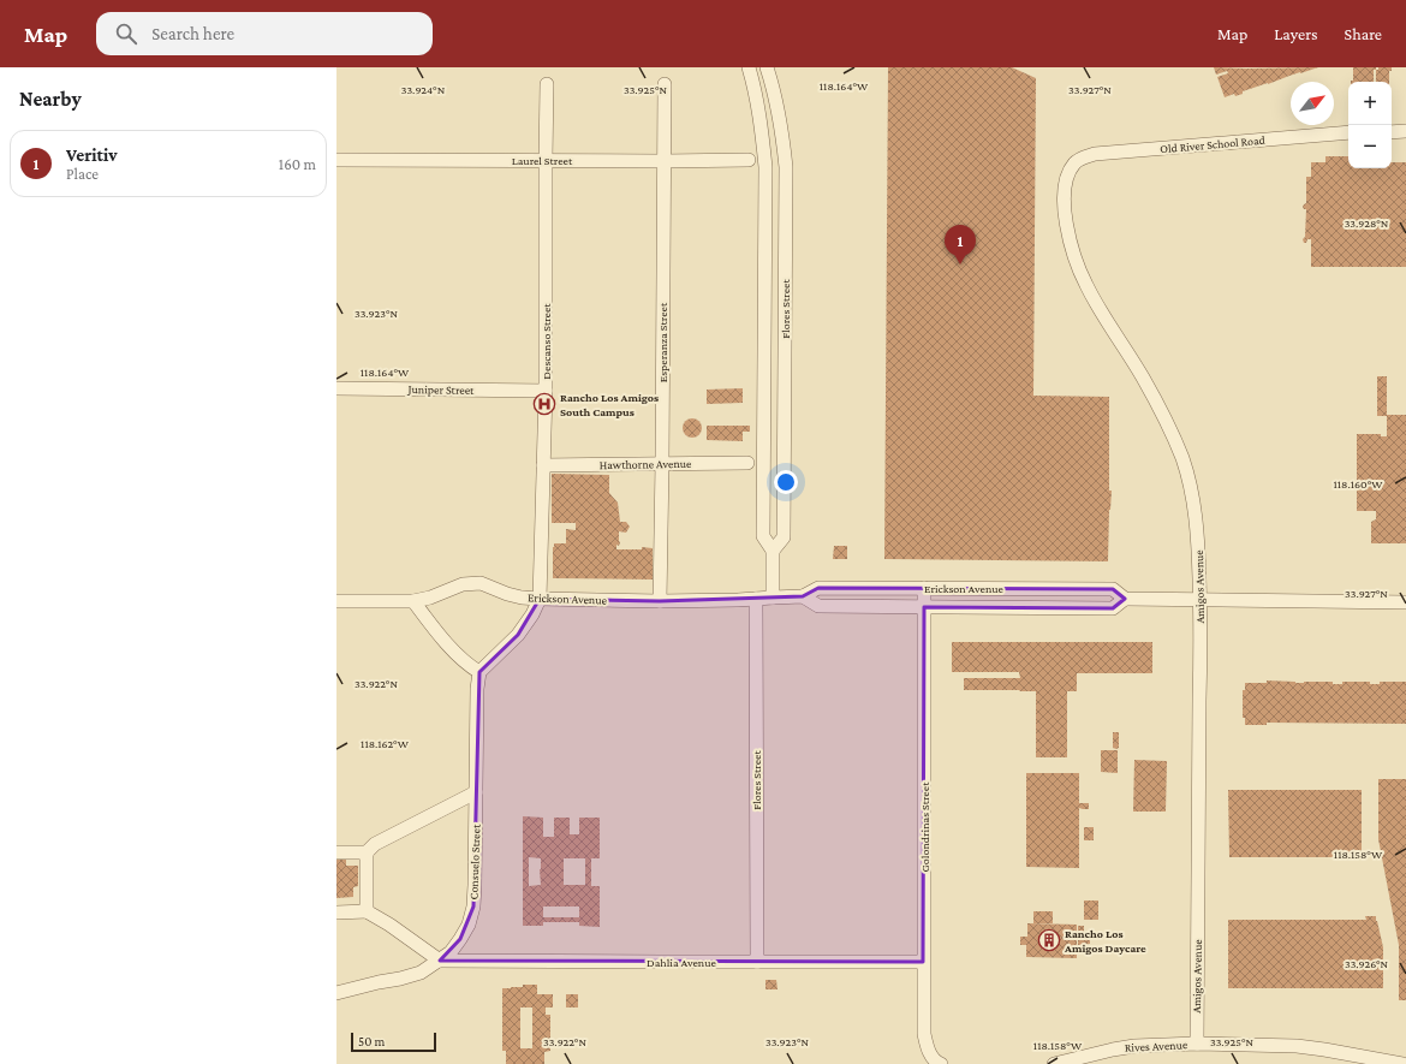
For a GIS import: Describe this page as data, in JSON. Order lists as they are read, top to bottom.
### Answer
{
  "streets": {
    "street": [
      "Old River School Road",
      "Laurel Street",
      "Flores Street",
      "Descanso Street",
      "Esperanza Street",
      "Juniper Street",
      "Hawthorne Avenue",
      "Amigos Avenue",
      "Erickson Avenue",
      "Golondrinas Street",
      "Consuelo Street",
      "Dahlia Avenue",
      "Rives Avenue"
    ]
  },
  "crossings": [
    ["Old River School Road", "Amigos Avenue"],
    ["Laurel Street", "Descanso Street"],
    ["Laurel Street", "Esperanza Street"],
    ["Flores Street", "Erickson Avenue"],
    ["Flores Street", "Dahlia Avenue"],
    ["Descanso Street", "Juniper Street"],
    ["Descanso Street", "Hawthorne Avenue"],
    ["Descanso Street", "Erickson Avenue"],
    ["Esperanza Street", "Hawthorne Avenue"],
    ["Esperanza Street", "Erickson Avenue"],
    ["Amigos Avenue", "Erickson Avenue"],
    ["Amigos Avenue", "Rives Avenue"],
    ["Erickson Avenue", "Golondrinas Street"],
    ["Golondrinas Street", "Dahlia Avenue"],
    ["Consuelo Street", "Dahlia Avenue"]
  ],
  "places": {
    "hospital": ["Rancho Los Amigos South Campus"],
    "building": ["Rancho Los Amigos Daycare"]
  },
  "scale_bar": "50 m",
  "north": "top right",
  "page": {
    "header": "Map",
    "search": "Search here",
    "nav": ["Map", "Layers", "Share"],
    "heading": "Nearby",
    "map_buttons": ["+", "−"],
    "list": [
      {
        "mark": "1",
        "name": "Veritiv",
        "note": "Place",
        "value": "160 m"
      }
    ],
    "pins": "1",
    "scale": "50 m"
  },
  "coordinates": [
    "118.164°W",
    "33.924°N",
    "33.925°N",
    "33.927°N",
    "33.928°N",
    "33.923°N",
    "118.160°W",
    "33.922°N",
    "118.162°W",
    "118.158°W",
    "33.926°N"
  ]
}
